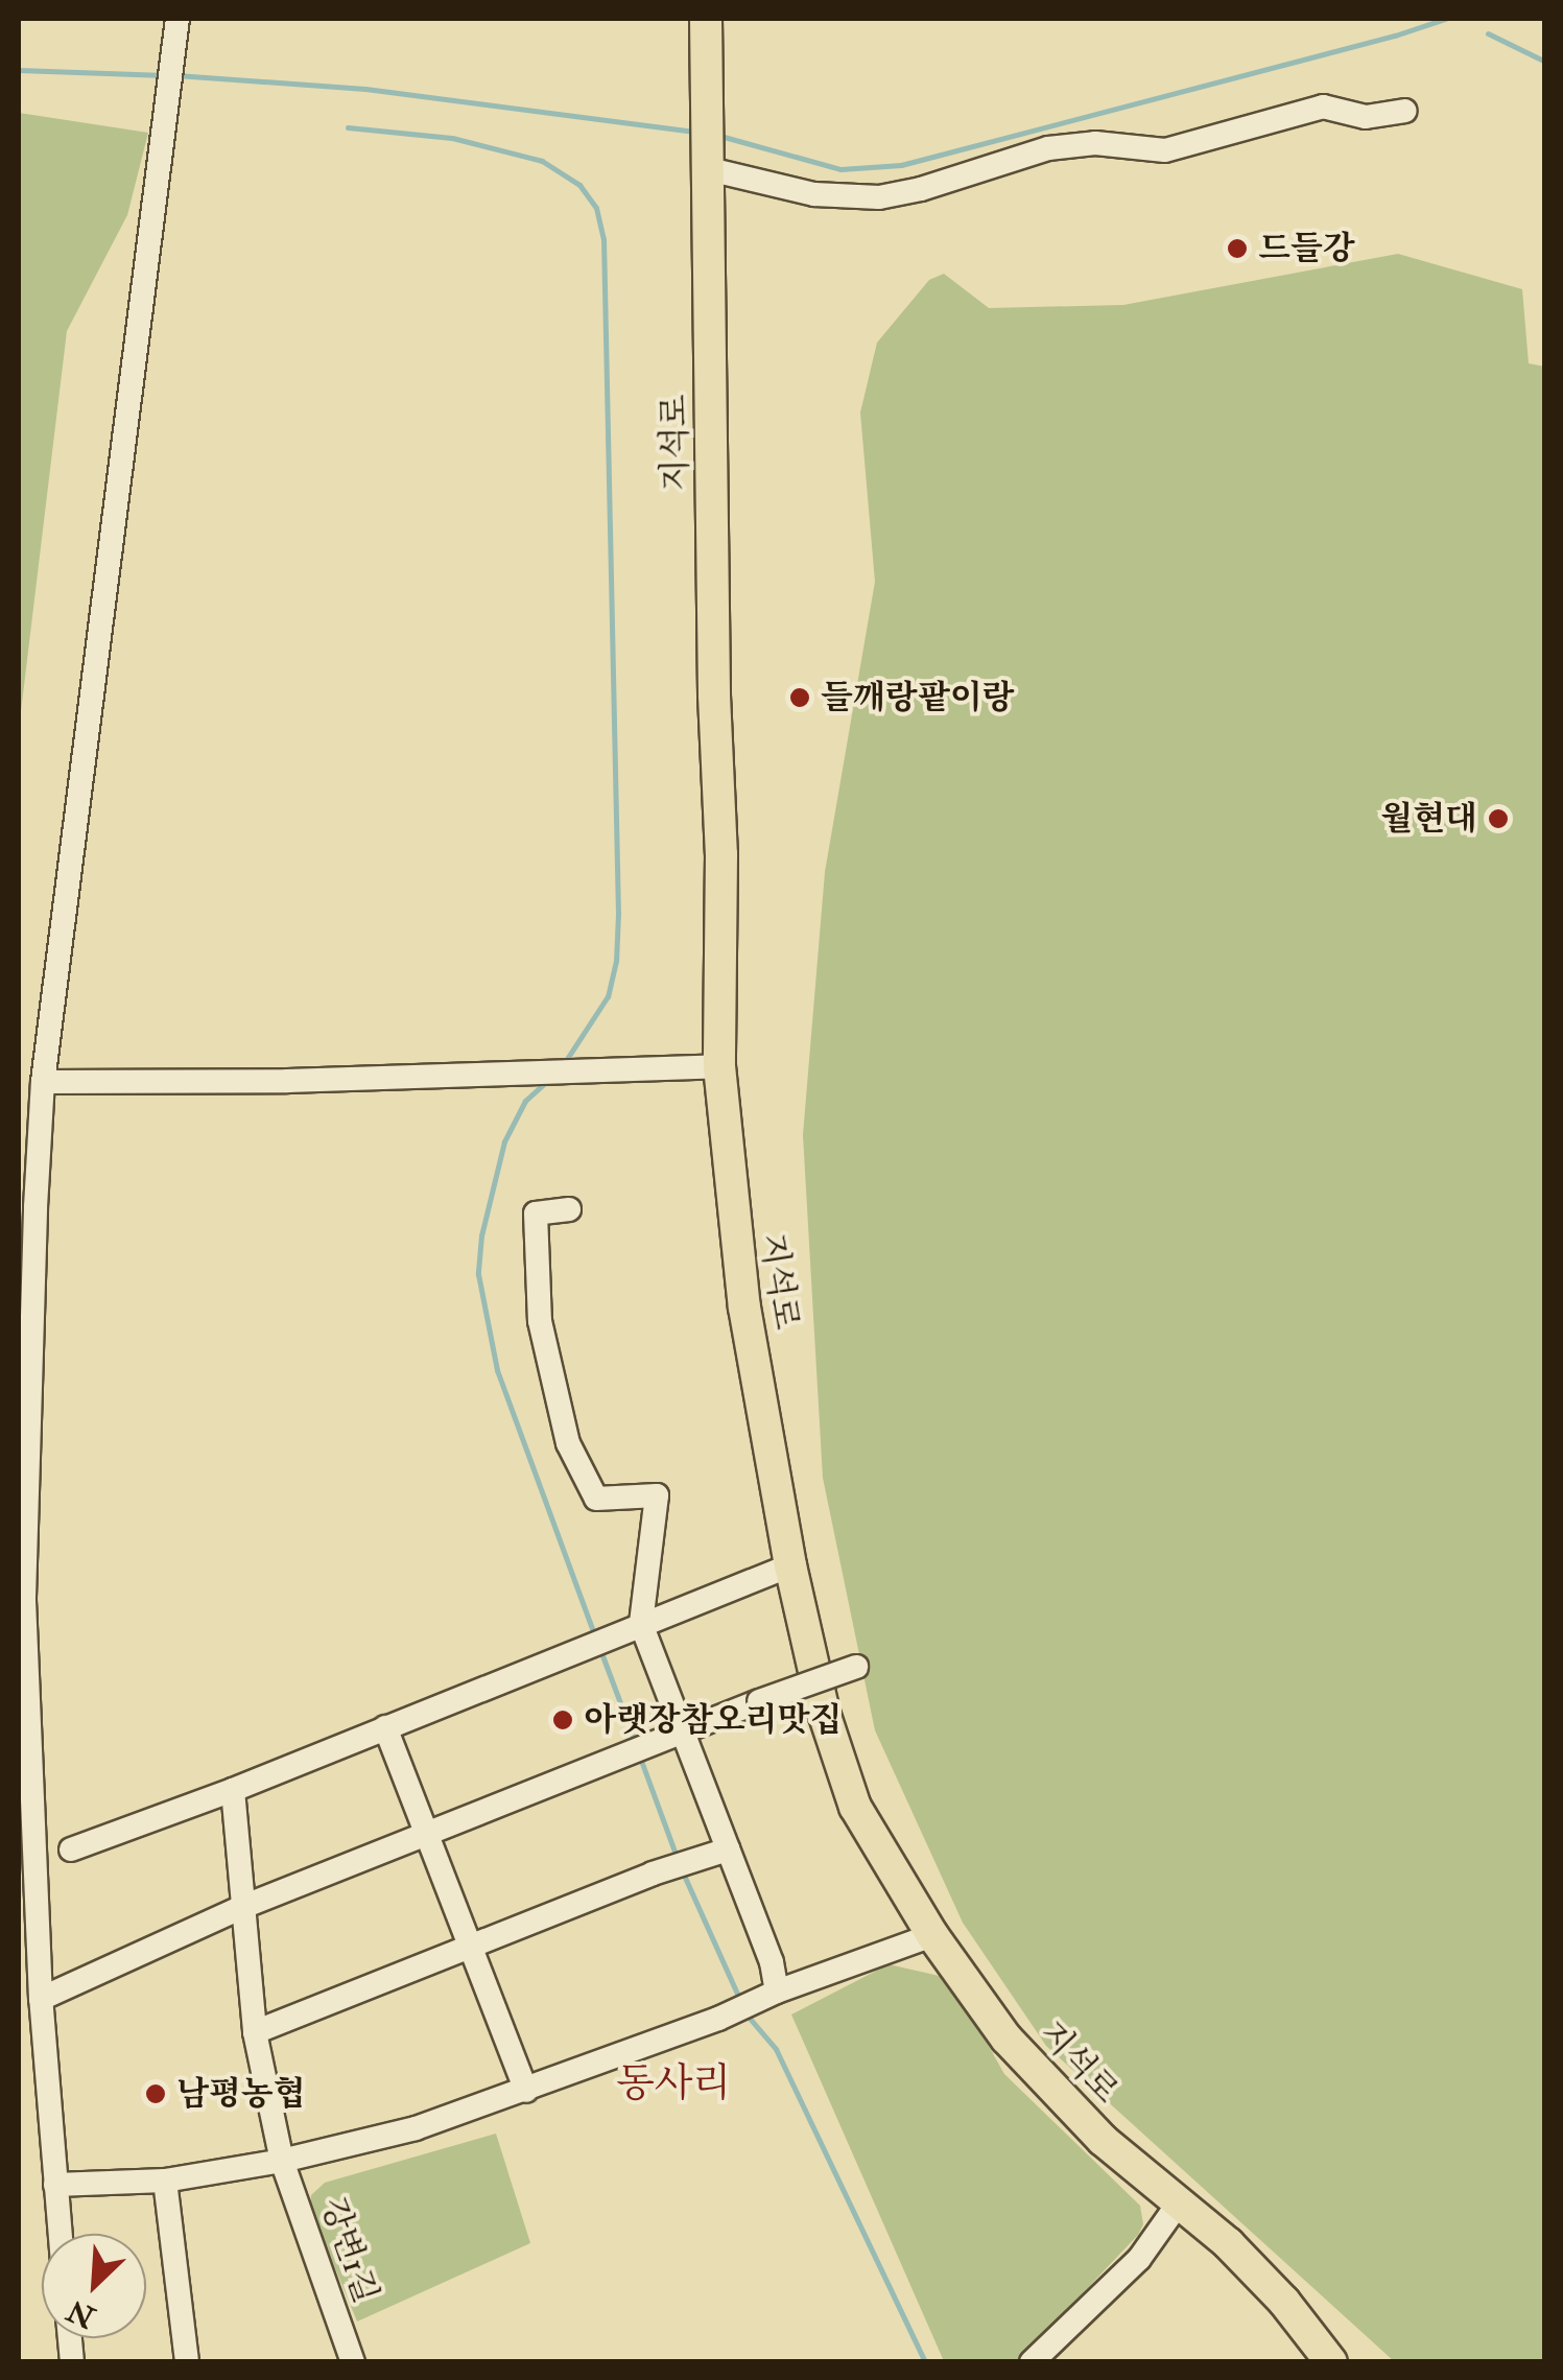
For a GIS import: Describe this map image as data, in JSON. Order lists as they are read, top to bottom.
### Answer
{
  "streets": {
    "main road": ["지석로"],
    "street": ["강변1길"]
  },
  "districts": ["동사리"],
  "places": [
    "드들강",
    "들깨랑팥이랑",
    "월현대",
    "아랫장참오리맛집",
    "남평농협"
  ],
  "north": "bottom left"
}
